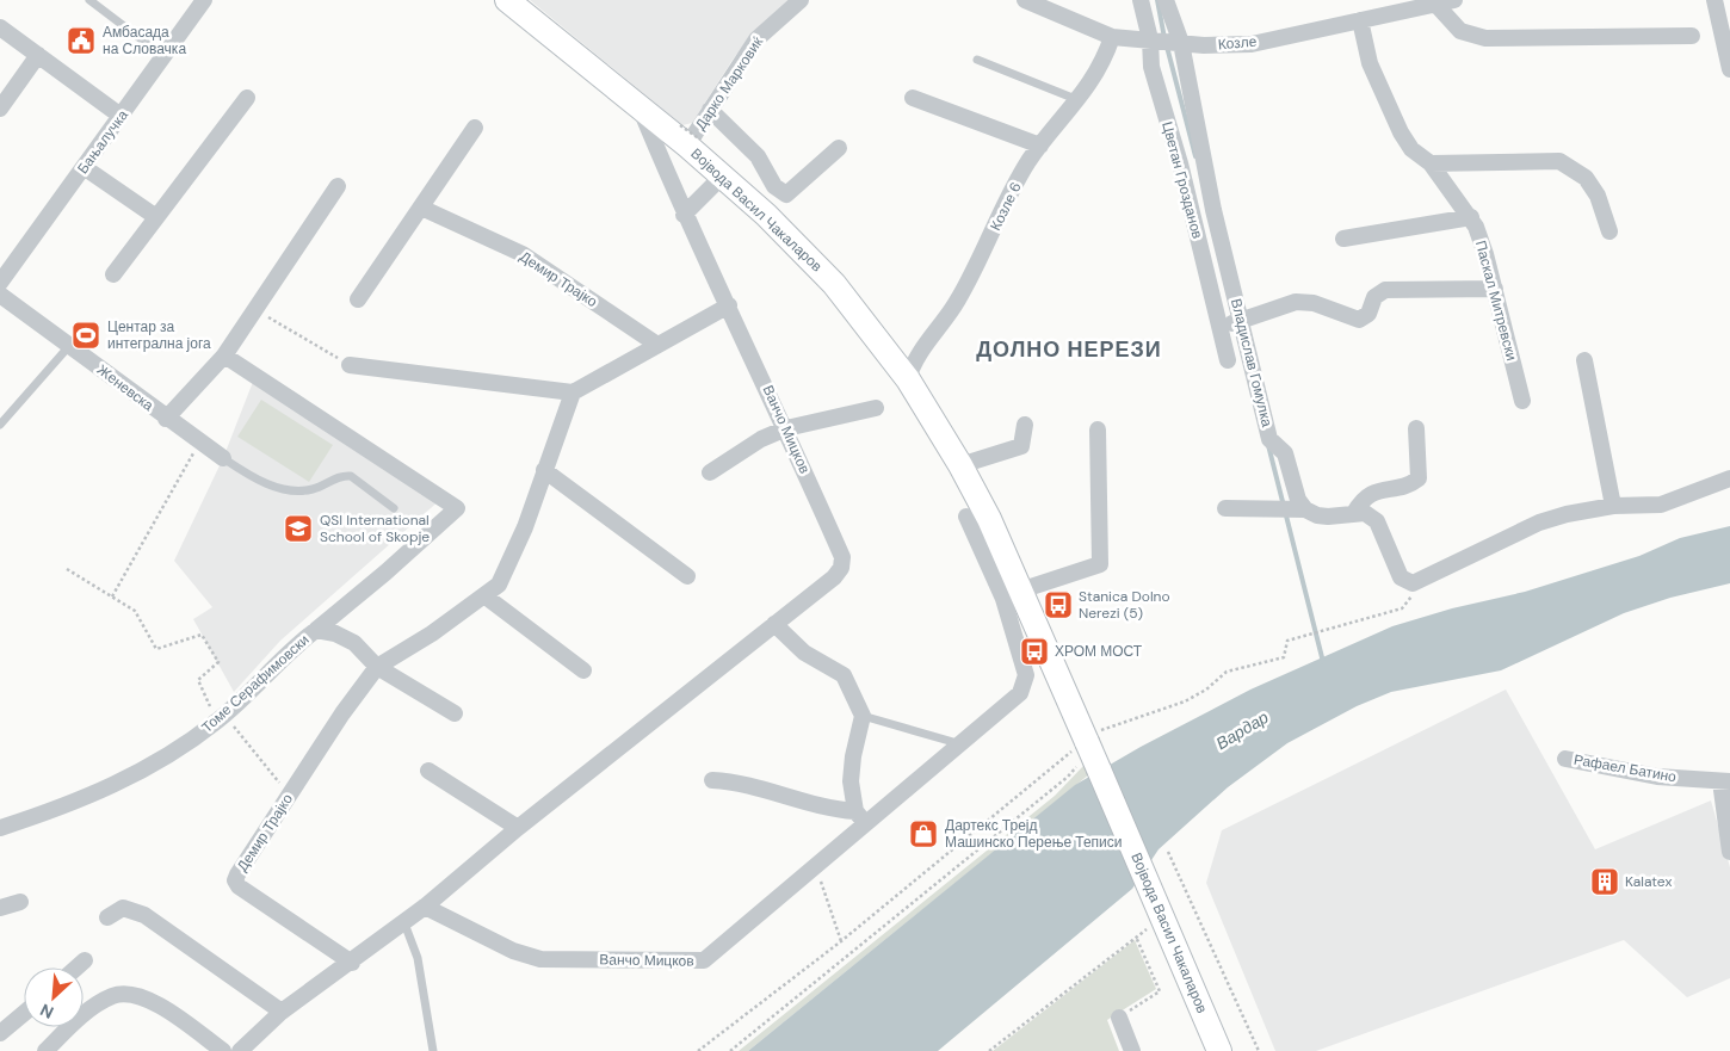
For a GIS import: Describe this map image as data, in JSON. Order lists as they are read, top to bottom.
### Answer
{
  "streets": {
    "street": [
      "Козле",
      "Дарко Марковиќ",
      "Бањалучка",
      "Цветан Грозданов",
      "Козле 6",
      "Војвода Васил Чакаларов",
      "Демир Трајко",
      "Паскал Митревски",
      "Владислав Гомулка",
      "Женевска",
      "Ванчо Мицков",
      "Томе Серафимовски",
      "Рафаел Батино"
    ]
  },
  "crossings": [
    ["Козле", "Цветан Грозданов"],
    ["Козле", "Козле 6"],
    ["Козле", "Паскал Митревски"],
    ["Козле", "Владислав Гомулка"],
    ["Дарко Марковиќ", "Војвода Васил Чакаларов"],
    ["Козле 6", "Војвода Васил Чакаларов"],
    ["Војвода Васил Чакаларов", "Ванчо Мицков"],
    ["Демир Трајко", "Ванчо Мицков"],
    ["Демир Трајко", "Томе Серафимовски"]
  ],
  "districts": ["ДОЛНО НЕРЕЗИ"],
  "water": ["Вардар"],
  "places": {
    "public building": ["Амбасада на Словачка"],
    "sports": ["Центар за интегрална јога"],
    "school or university": ["QSI International School of Skopje"],
    "bus stop": ["Stanica Dolno Nerezi (5)", "ХРОМ МОСТ"],
    "shop": ["Дартекс Трејд Машинско Перење Теписи"],
    "building": ["Kalatex"]
  },
  "north": "bottom left"
}
